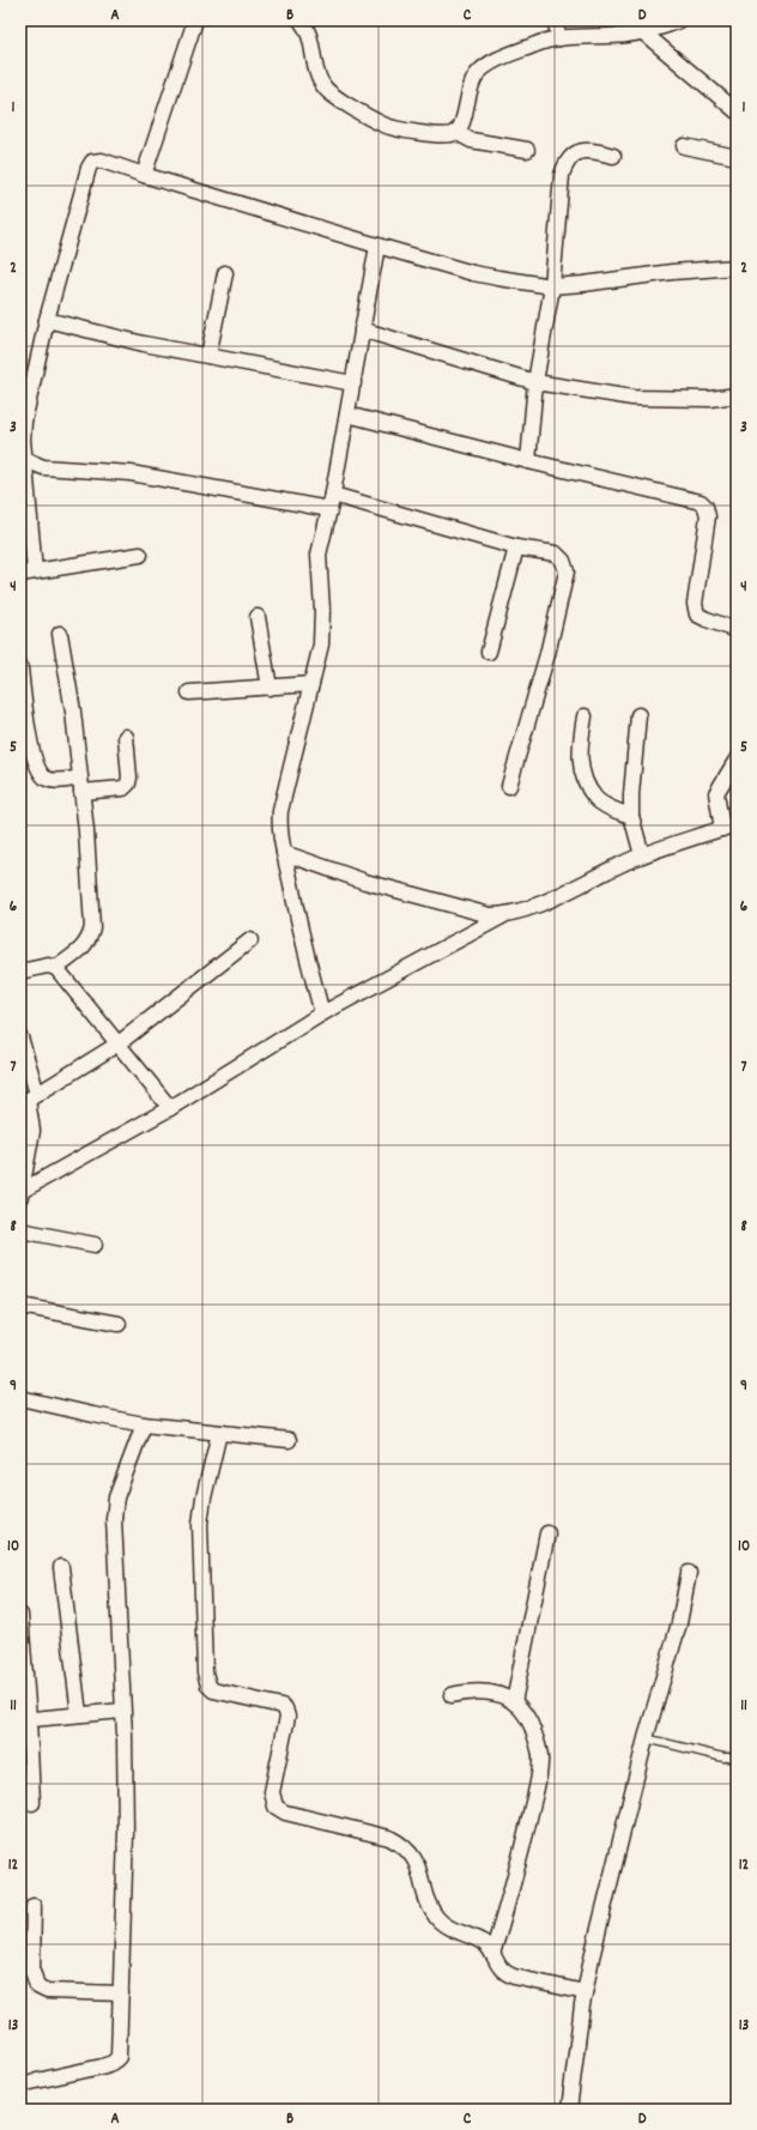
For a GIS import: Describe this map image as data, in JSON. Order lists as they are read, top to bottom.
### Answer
{
  "grid": {
    "columns": [
      "A",
      "B",
      "C",
      "D"
    ],
    "rows": [
      "1",
      "2",
      "3",
      "4",
      "5",
      "6",
      "7",
      "8",
      "9",
      "10",
      "11",
      "12",
      "13"
    ]
  }
}
